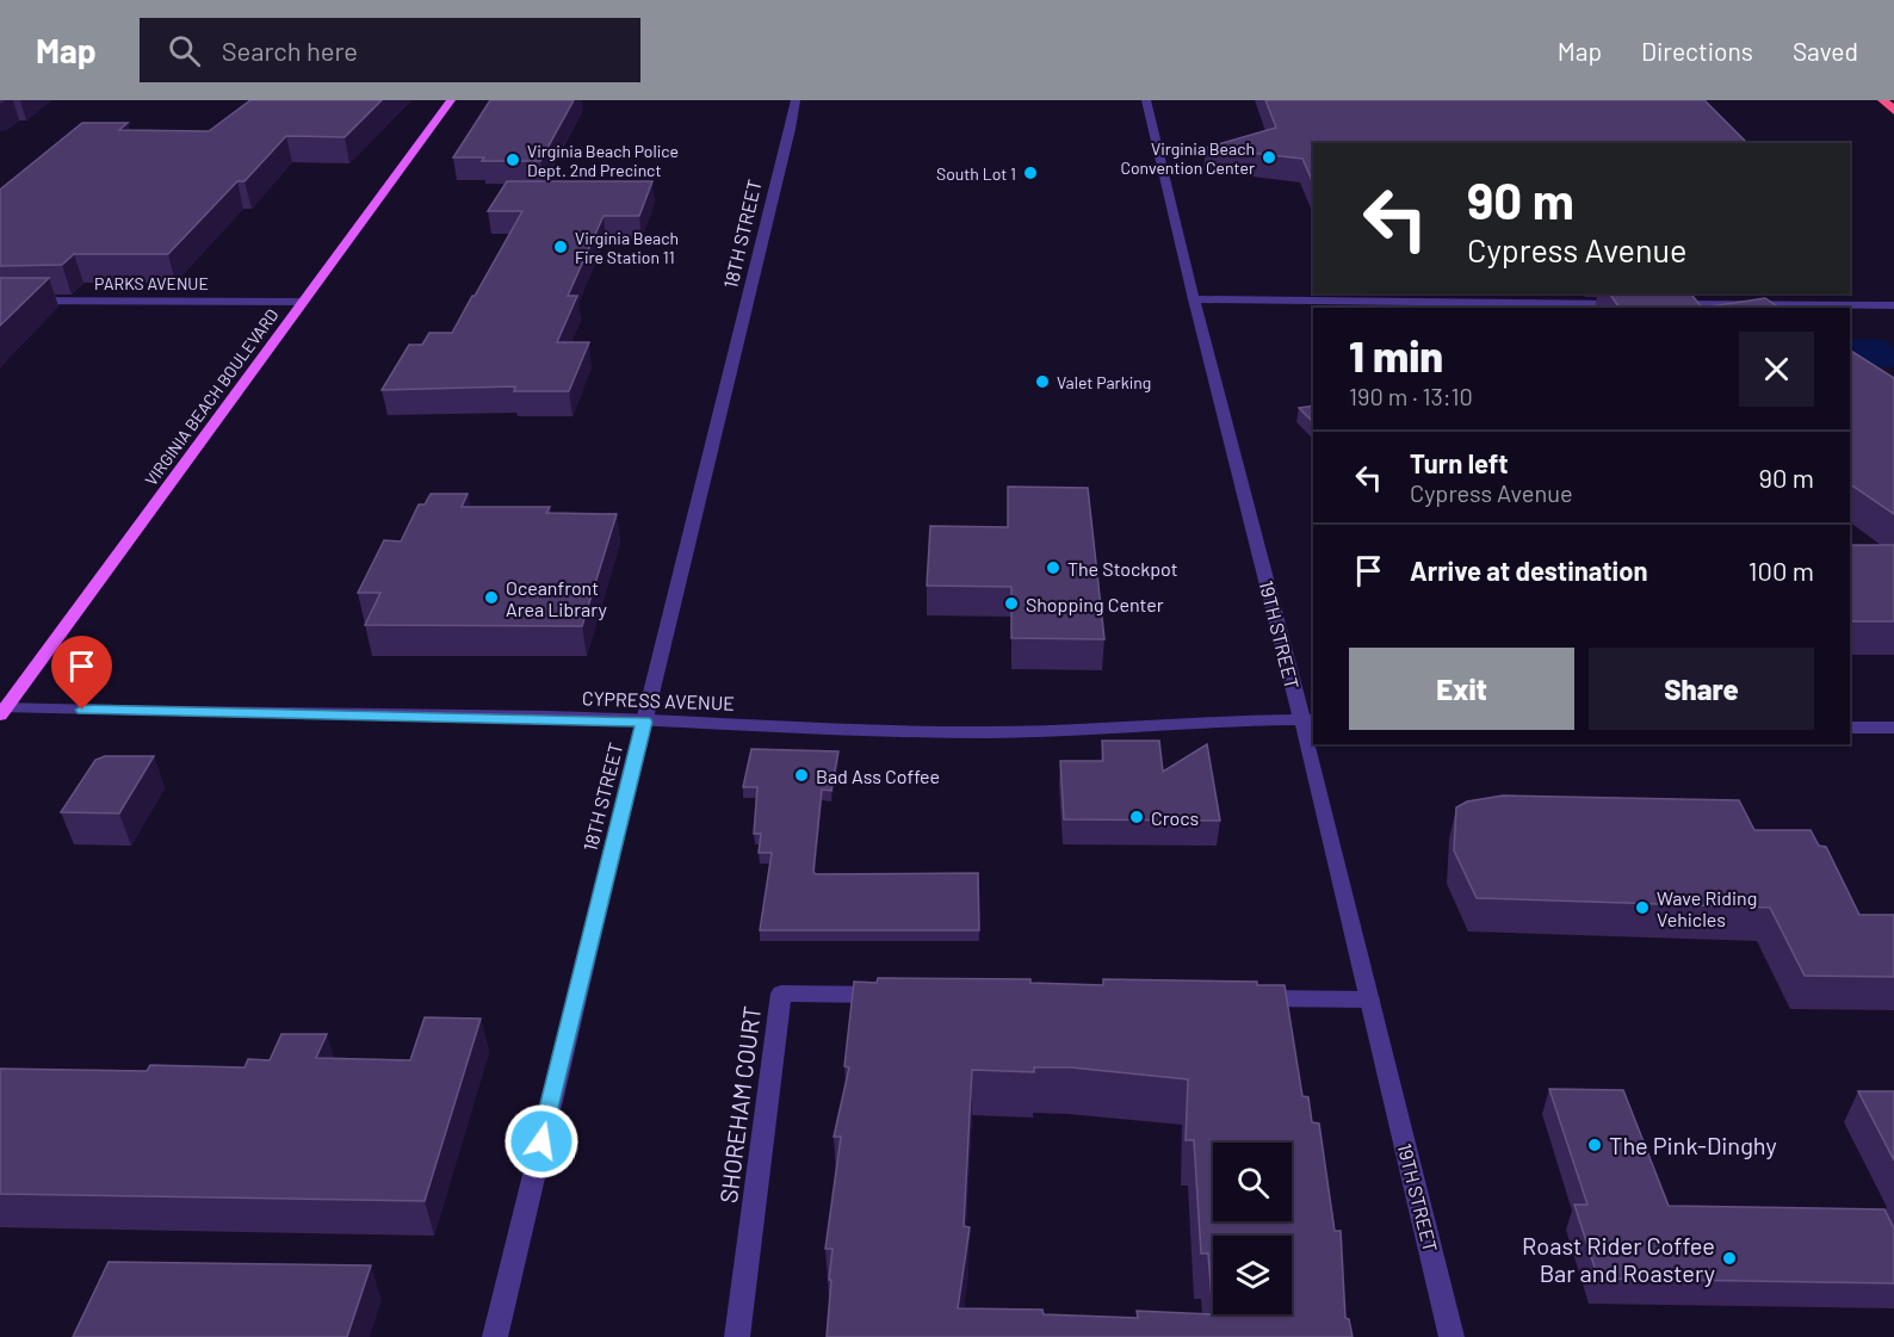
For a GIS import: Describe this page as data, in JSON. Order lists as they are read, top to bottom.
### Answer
{
  "streets": {
    "main road": ["VIRGINIA BEACH BOULEVARD"],
    "street": [
      "18TH STREET",
      "PARKS AVENUE",
      "19TH STREET",
      "CYPRESS AVENUE",
      "SHOREHAM COURT"
    ]
  },
  "crossings": [
    ["18TH STREET", "CYPRESS AVENUE"],
    ["PARKS AVENUE", "VIRGINIA BEACH BOULEVARD"],
    ["VIRGINIA BEACH BOULEVARD", "CYPRESS AVENUE"],
    ["19TH STREET", "CYPRESS AVENUE"]
  ],
  "places": [
    "Virginia Beach Convention Center",
    "Virginia Beach Police Dept. 2nd Precinct",
    "South Lot 1",
    "Virginia Beach Fire Station 11",
    "Valet Parking",
    "The Stockpot",
    "Oceanfront Area Library",
    "Shopping Center",
    "Bad Ass Coffee",
    "Crocs",
    "Wave Riding Vehicles",
    "The Pink-Dinghy",
    "Roast Rider Coffee Bar and Roastery"
  ],
  "page": {
    "header": "Map",
    "search": "Search here",
    "nav": ["Map", "Directions", "Saved"],
    "turn": ["90 m", "Cypress Avenue"],
    "heading": ["1 min", "190 m · 13:10"],
    "list": [
      {
        "name": "Turn left",
        "note": "Cypress Avenue",
        "value": "90 m"
      },
      {
        "name": "Arrive at destination",
        "value": "100 m"
      }
    ],
    "buttons": ["Exit", "Share"]
  }
}
